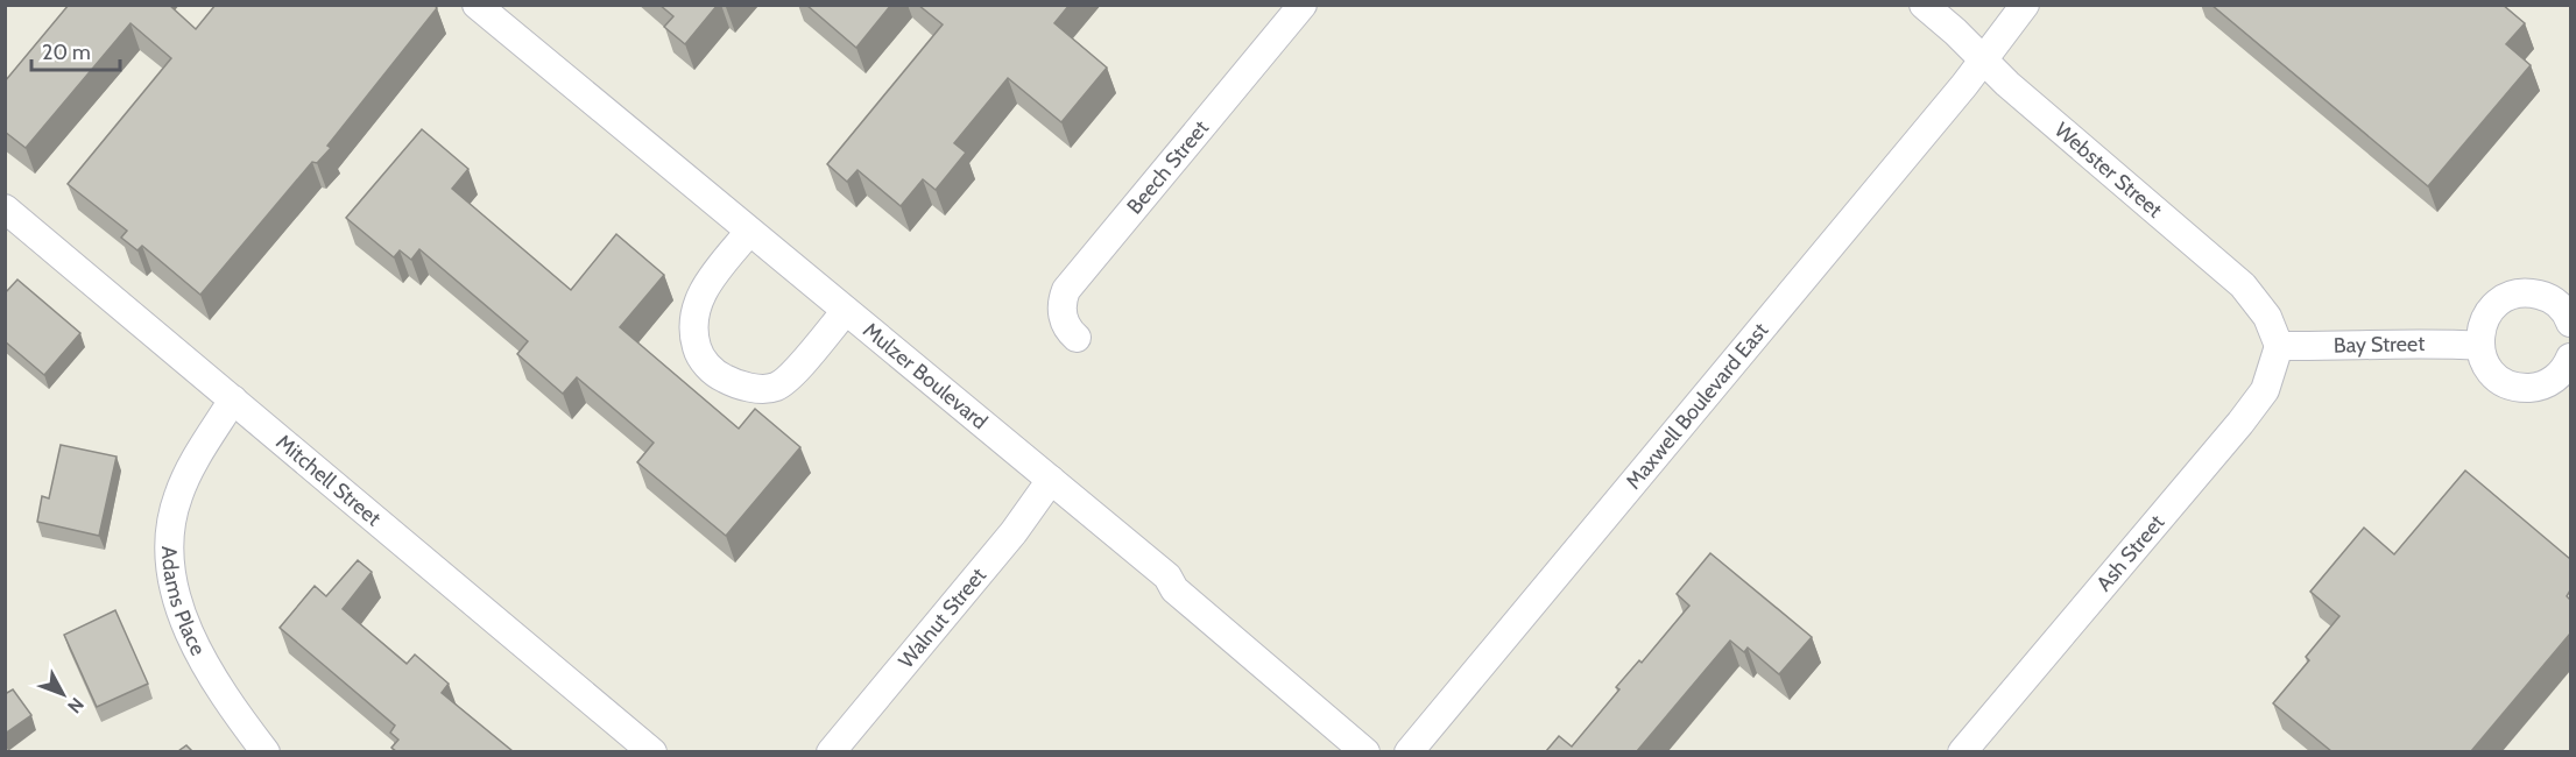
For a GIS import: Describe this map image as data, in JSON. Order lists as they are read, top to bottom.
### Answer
{
  "streets": {
    "street": [
      "Beech Street",
      "Webster Street",
      "Bay Street",
      "Mulzer Boulevard",
      "Maxwell Boulevard East",
      "Mitchell Street",
      "Ash Street",
      "Adams Place",
      "Walnut Street"
    ]
  },
  "crossings": [
    ["Webster Street", "Bay Street"],
    ["Webster Street", "Maxwell Boulevard East"],
    ["Webster Street", "Ash Street"],
    ["Bay Street", "Ash Street"],
    ["Mulzer Boulevard", "Walnut Street"],
    ["Mitchell Street", "Adams Place"]
  ],
  "scale_bar": "20 m",
  "north": "bottom right"
}
